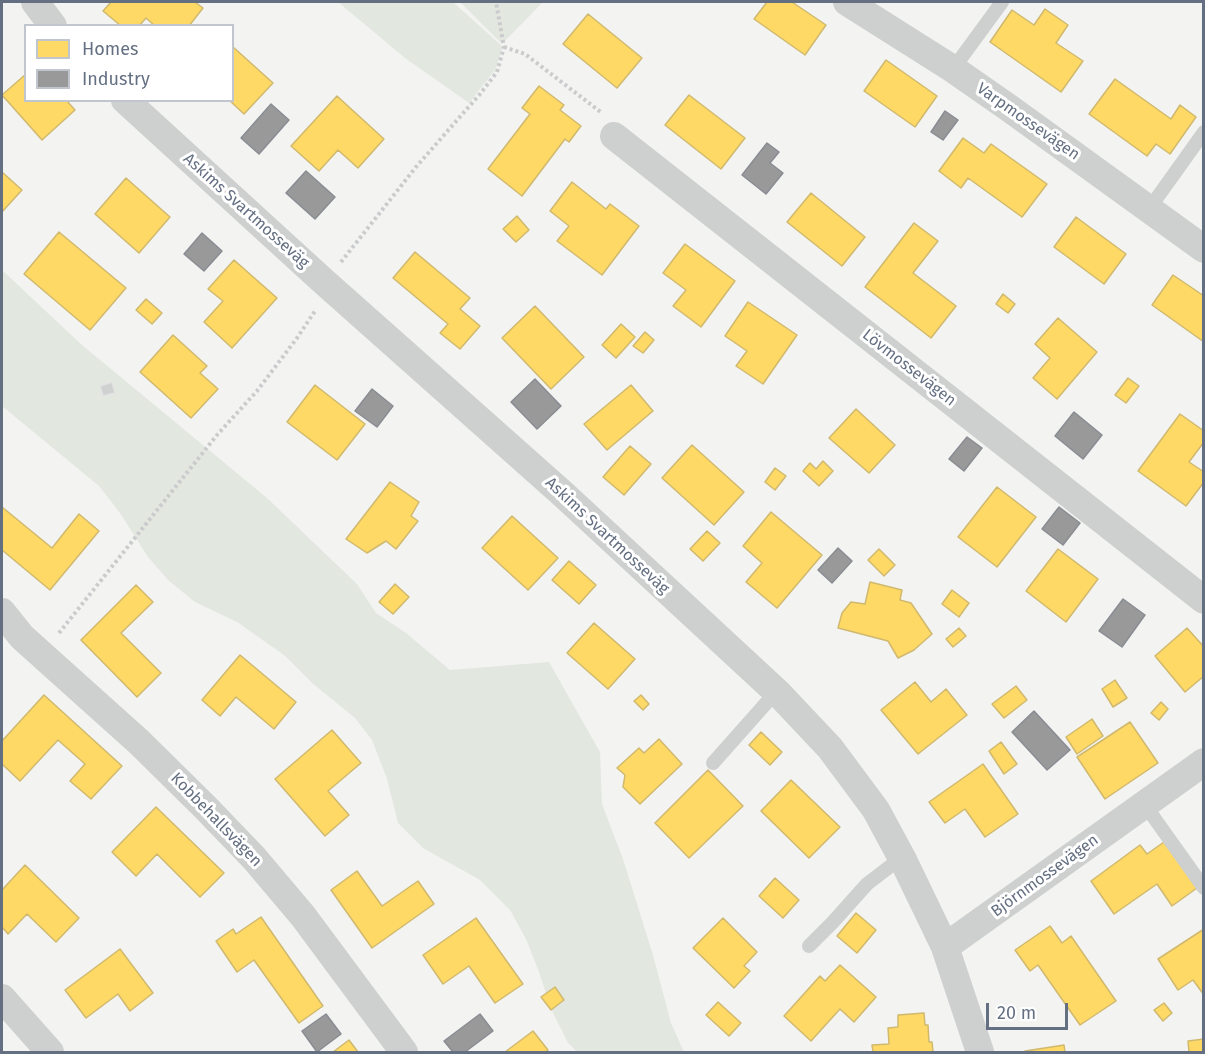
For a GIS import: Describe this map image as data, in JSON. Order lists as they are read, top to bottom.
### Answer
{
  "streets": {
    "street": [
      "Varpmossevägen",
      "Askims Svartmosseväg",
      "Lövmossevägen",
      "Kobbehallsvägen",
      "Björnmossevägen"
    ]
  },
  "crossings": [
    ["Askims Svartmosseväg", "Björnmossevägen"]
  ],
  "legend": ["Homes", "Industry"],
  "scale_bar": "20 m"
}
